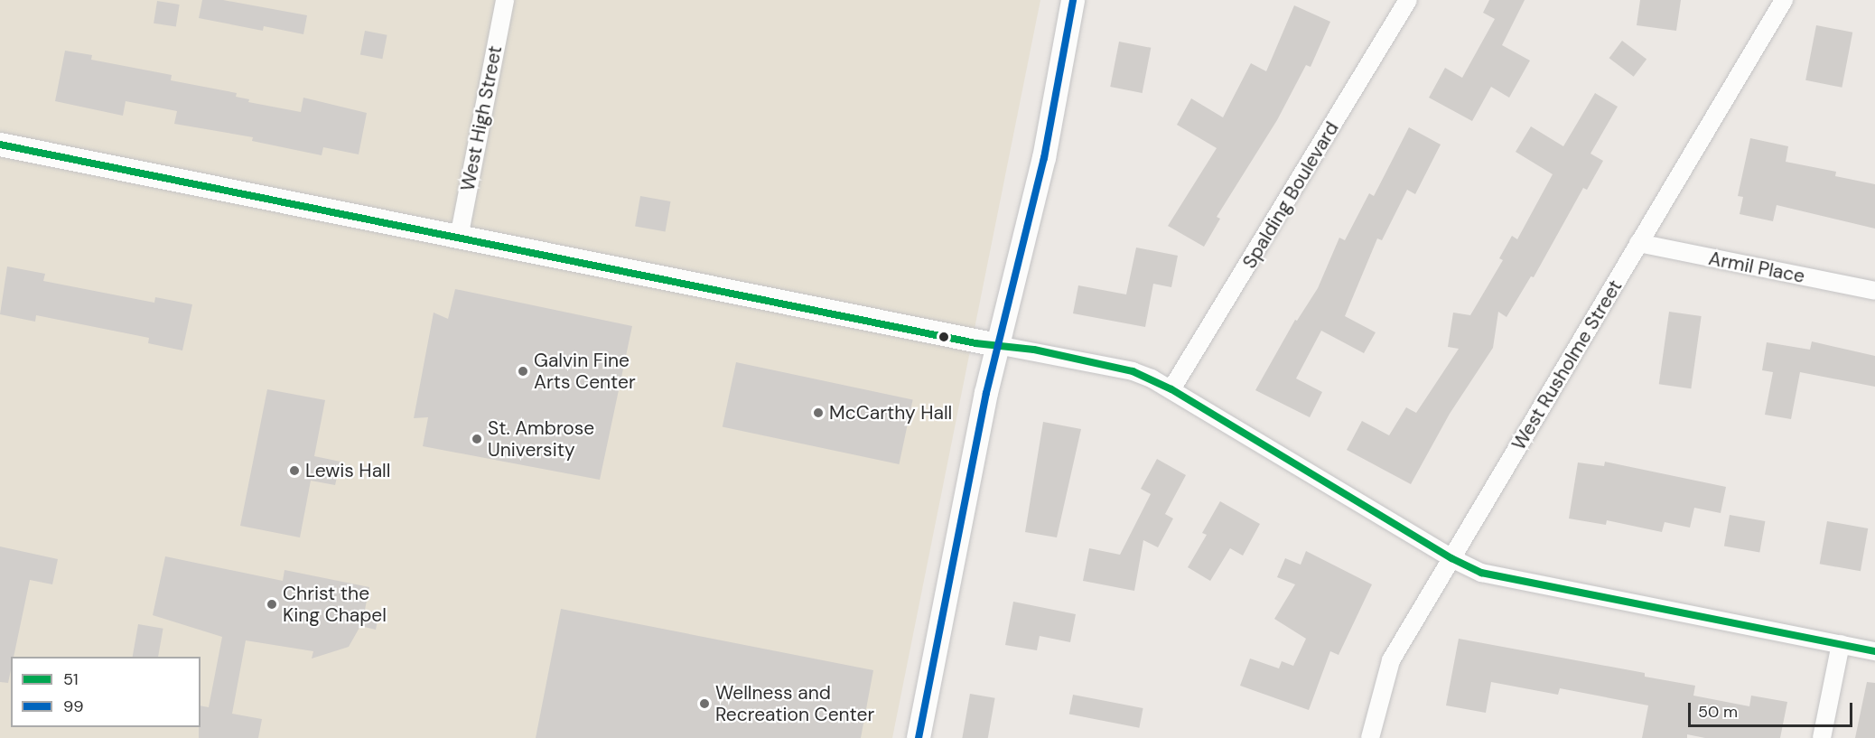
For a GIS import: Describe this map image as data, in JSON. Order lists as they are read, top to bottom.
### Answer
{
  "streets": {
    "street": [
      "West High Street",
      "Spalding Boulevard",
      "Armil Place",
      "West Rusholme Street"
    ]
  },
  "crossings": [
    ["Armil Place", "West Rusholme Street"]
  ],
  "places": [
    "Galvin Fine Arts Center",
    "McCarthy Hall",
    "St. Ambrose University",
    "Lewis Hall",
    "Christ the King Chapel",
    "Wellness and Recreation Center"
  ],
  "lines": ["transit line 99", "transit line 51"],
  "legend": ["51", "99"],
  "scale_bar": "50 m"
}
